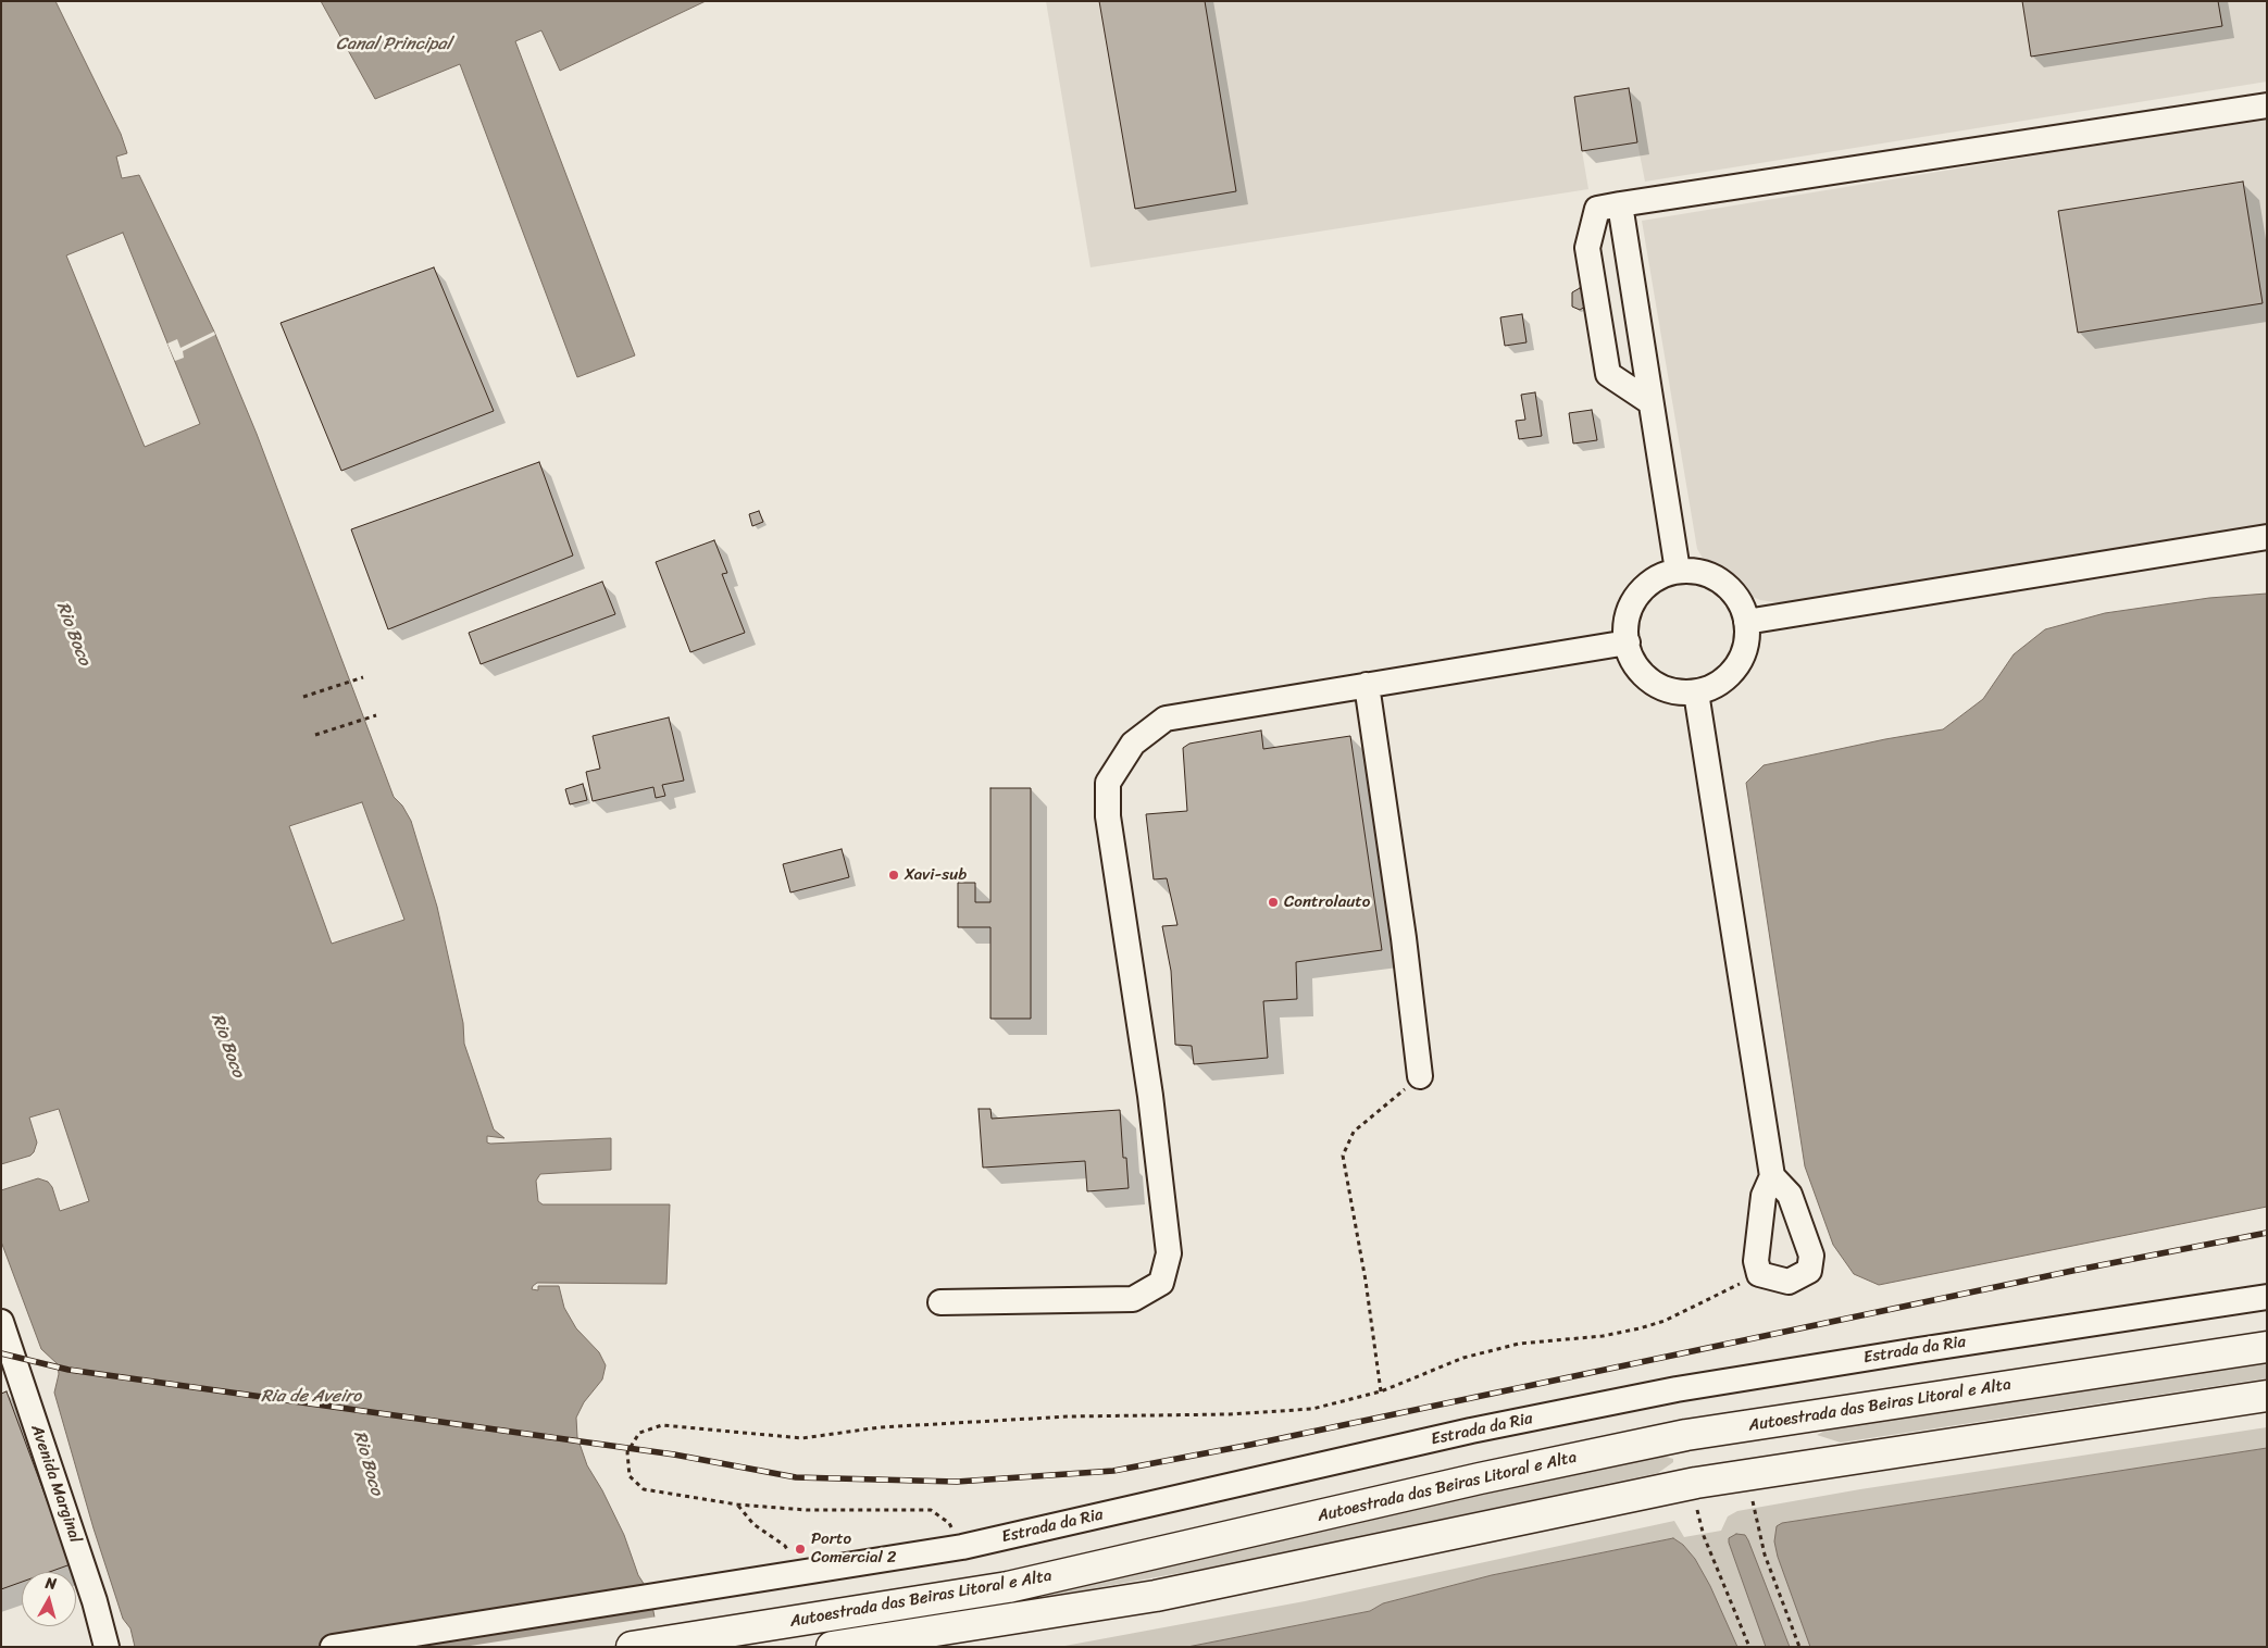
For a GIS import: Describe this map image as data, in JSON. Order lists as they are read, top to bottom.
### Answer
{
  "streets": {
    "highway": ["Autoestrada das Beiras Litoral e Alta"],
    "street": ["Estrada da Ria", "Avenida Marginal"]
  },
  "water": ["Canal Principal", "Rio Boco", "Ria de Aveiro"],
  "places": ["Xavi-sub", "Controlauto", "Porto Comercial 2"],
  "north": "top"
}
